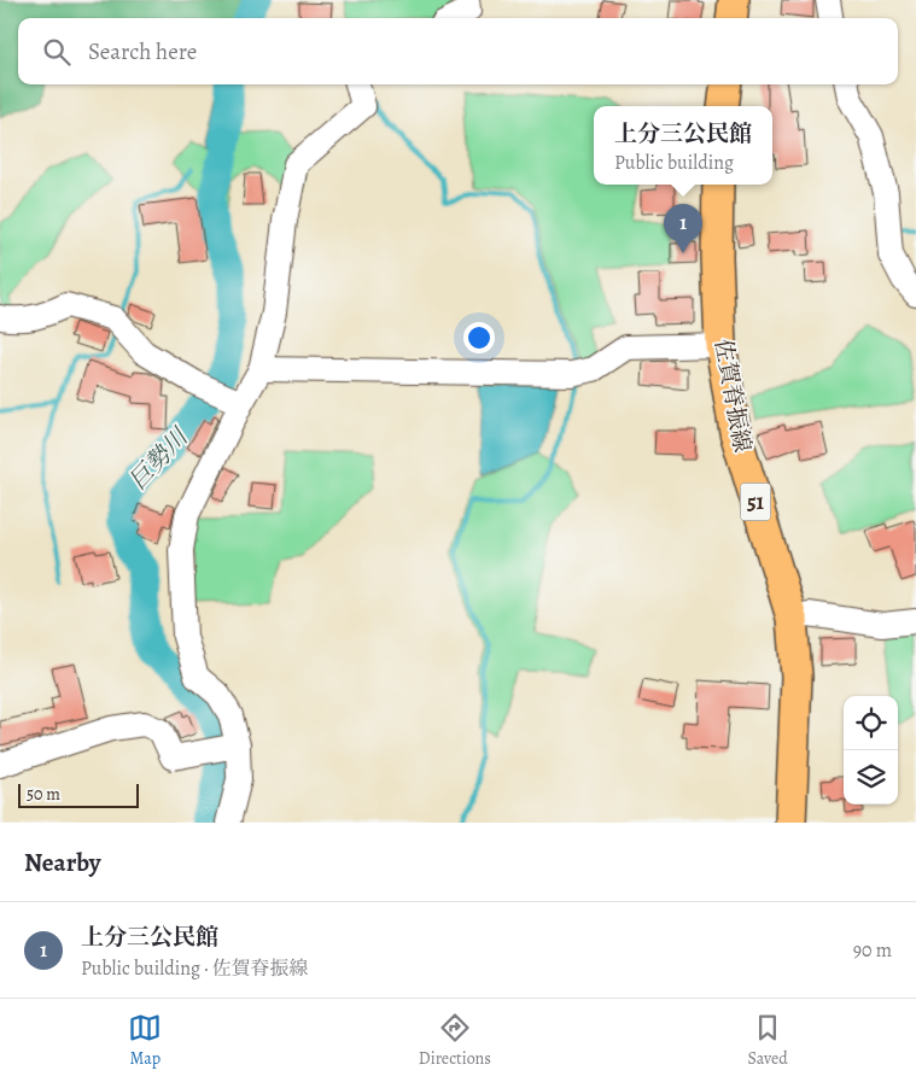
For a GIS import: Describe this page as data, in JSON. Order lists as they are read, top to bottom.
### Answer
{
  "streets": {
    "main road": ["佐賀脊振線", "51"]
  },
  "water": ["巨勢川"],
  "scale_bar": "50 m",
  "page": {
    "search": "Search here",
    "popup": ["上分三公民館", "Public building"],
    "pins": "1",
    "scale": "50 m",
    "heading": "Nearby",
    "list": [
      {
        "mark": "1",
        "name": "上分三公民館",
        "note": "Public building · 佐賀脊振線",
        "value": "90 m"
      }
    ],
    "nav": ["Map", "Directions", "Saved"]
  }
}
